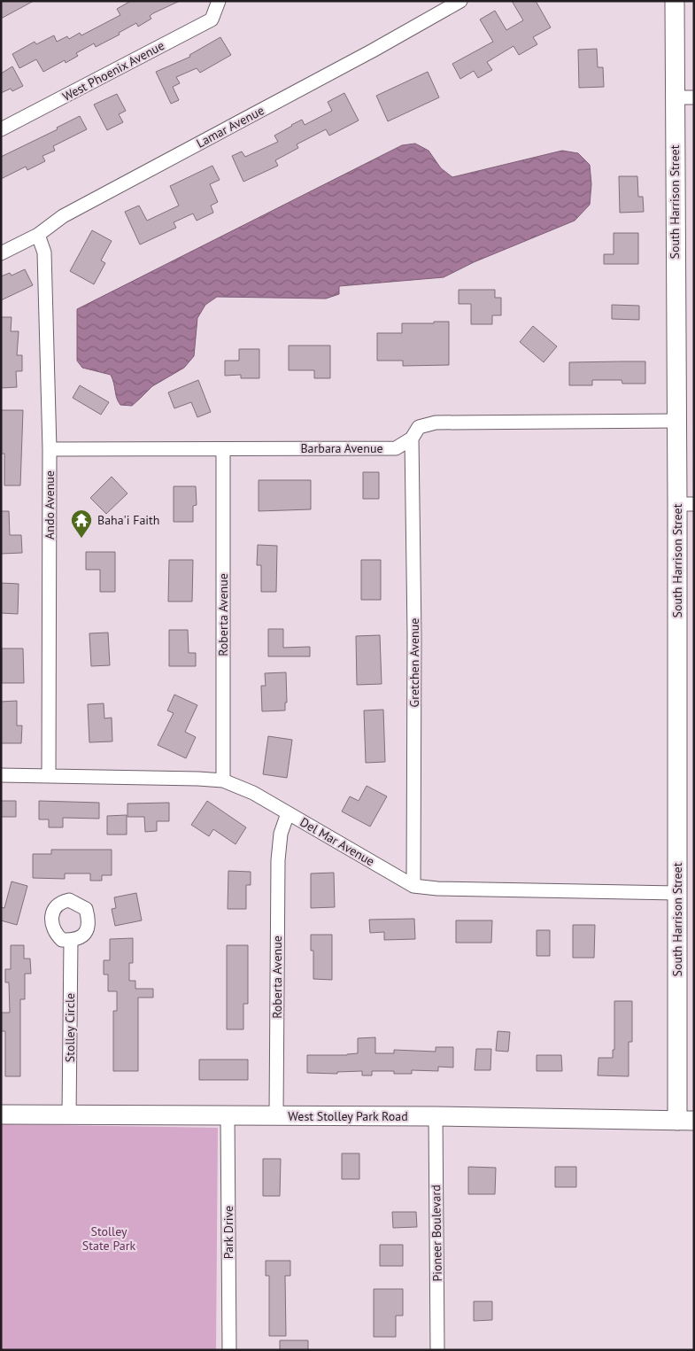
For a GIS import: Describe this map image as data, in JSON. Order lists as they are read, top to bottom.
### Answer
{
  "streets": {
    "main road": ["South Harrison Street", "West Stolley Park Road"],
    "street": [
      "West Phoenix Avenue",
      "Lamar Avenue",
      "Barbara Avenue",
      "Ando Avenue",
      "Roberta Avenue",
      "Gretchen Avenue",
      "Del Mar Avenue",
      "Stolley Circle",
      "Park Drive",
      "Pioneer Boulevard"
    ]
  },
  "crossings": [
    ["Lamar Avenue", "Ando Avenue"],
    ["South Harrison Street", "Barbara Avenue"],
    ["South Harrison Street", "Del Mar Avenue"],
    ["South Harrison Street", "West Stolley Park Road"],
    ["Barbara Avenue", "Ando Avenue"],
    ["Barbara Avenue", "Roberta Avenue"],
    ["Barbara Avenue", "Gretchen Avenue"],
    ["Ando Avenue", "Del Mar Avenue"],
    ["Roberta Avenue", "Del Mar Avenue"],
    ["Roberta Avenue", "West Stolley Park Road"],
    ["Gretchen Avenue", "Del Mar Avenue"],
    ["Stolley Circle", "West Stolley Park Road"],
    ["West Stolley Park Road", "Park Drive"],
    ["West Stolley Park Road", "Pioneer Boulevard"]
  ],
  "parks": ["Stolley State Park"],
  "places": {
    "temple": ["Baha'i Faith"]
  }
}
